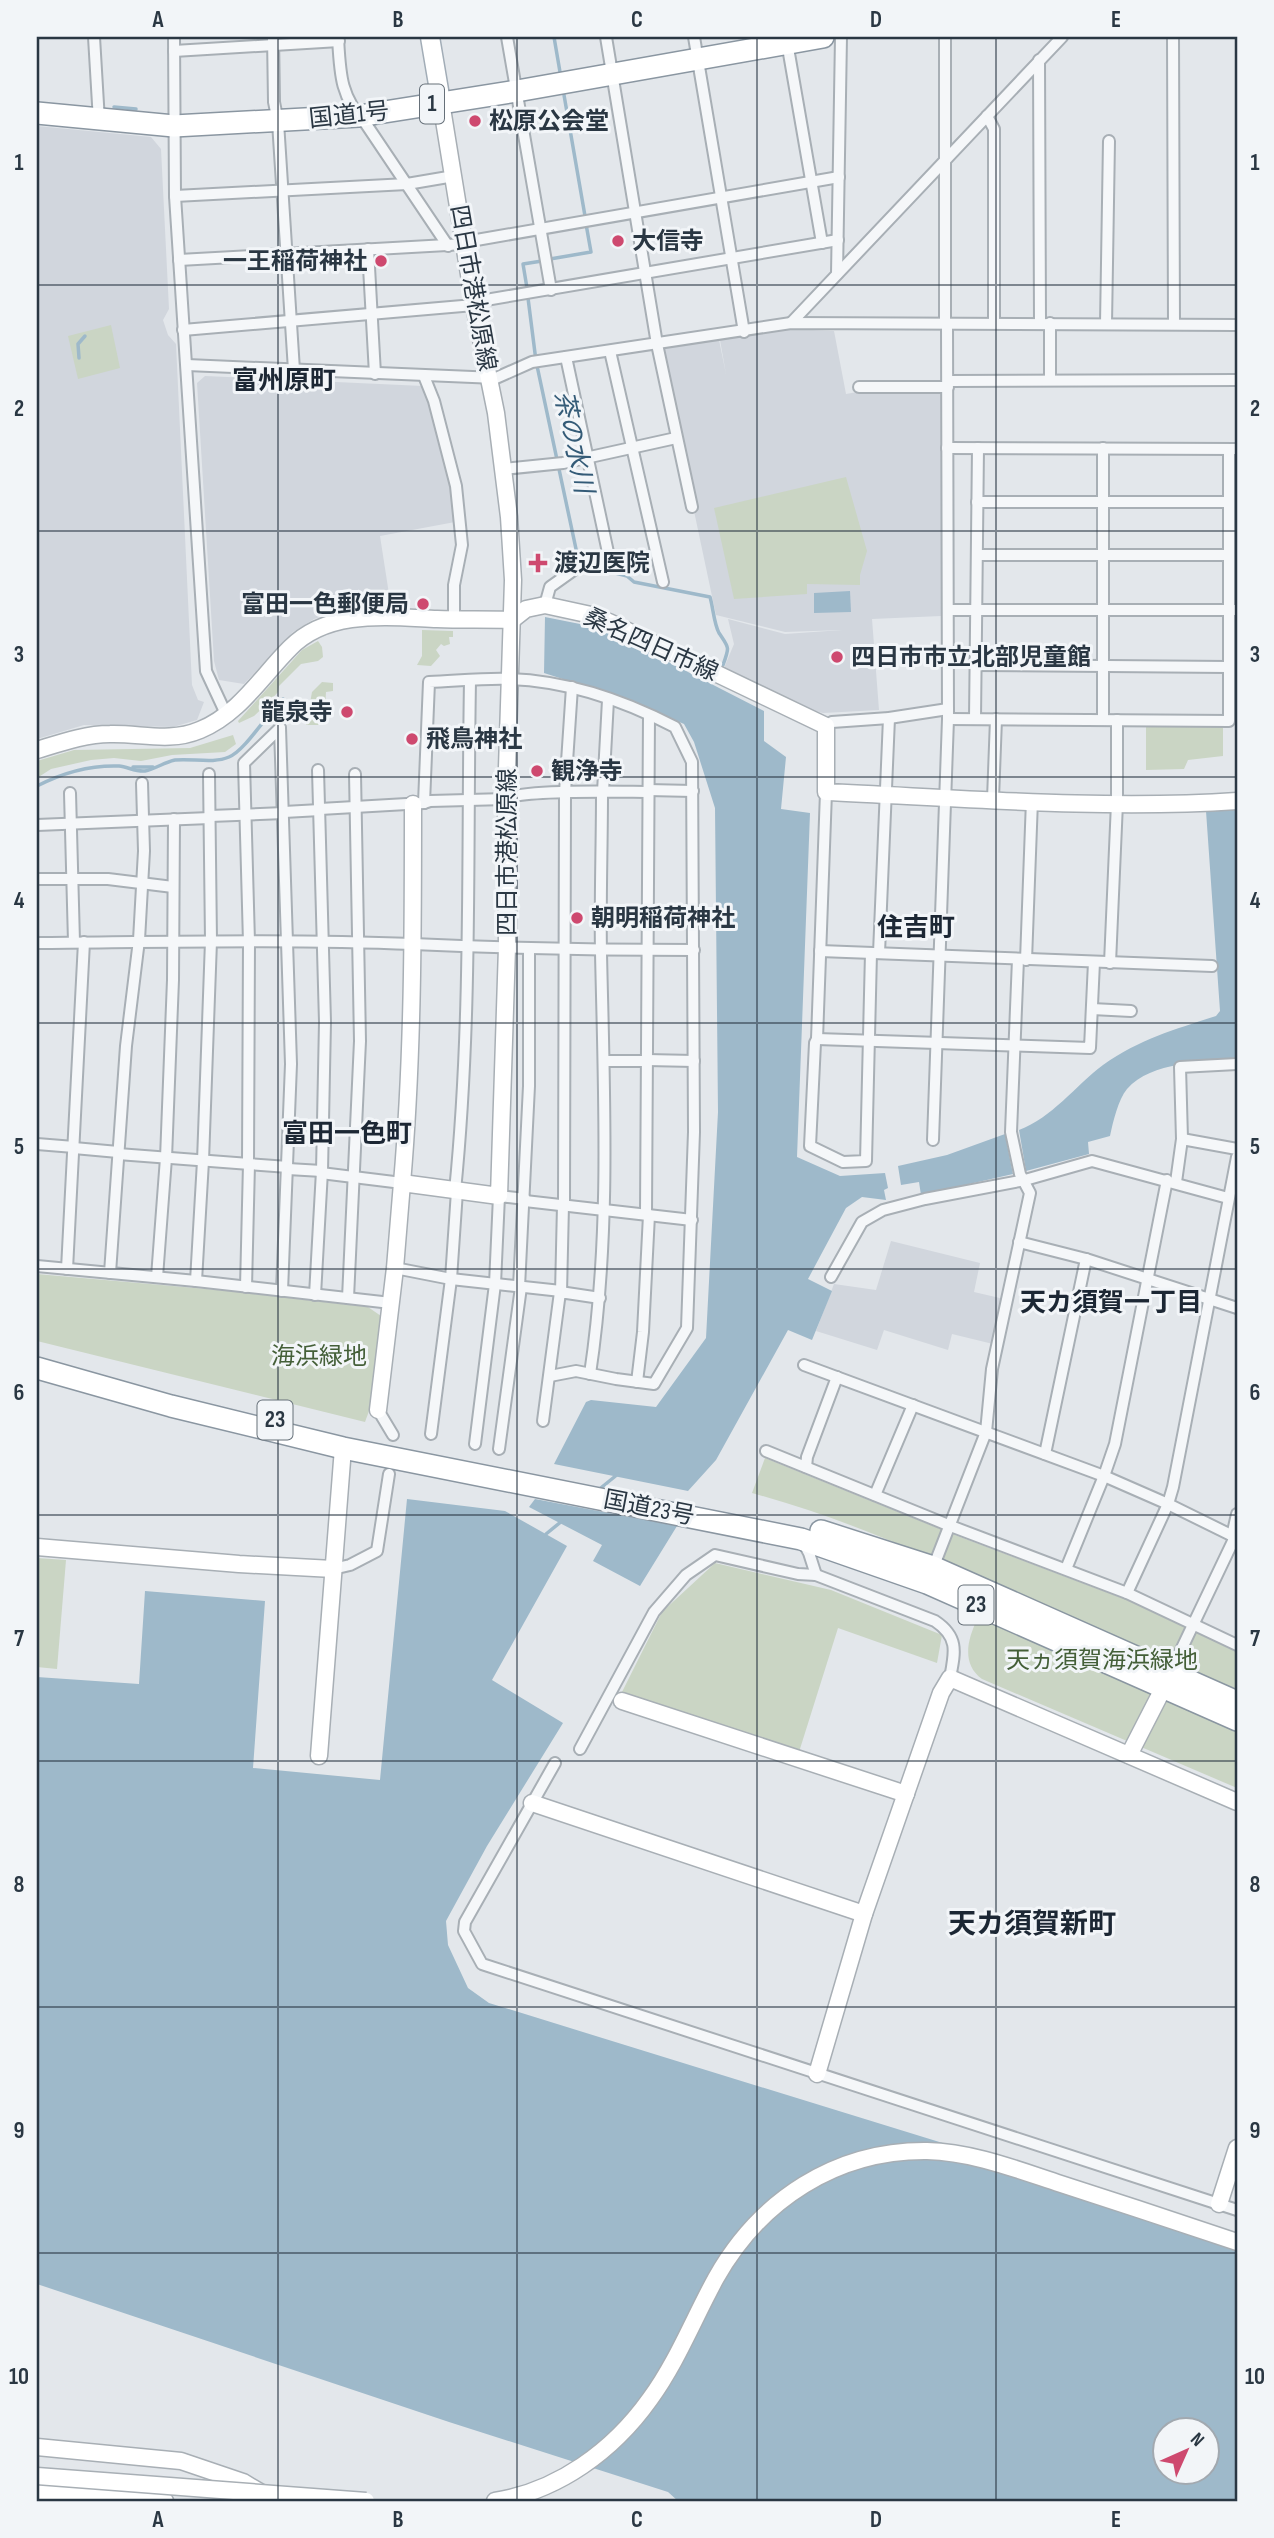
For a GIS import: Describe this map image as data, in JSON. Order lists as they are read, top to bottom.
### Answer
{
  "streets": {
    "highway": [
      "1",
      "国道1号",
      "23",
      "国道23号"
    ],
    "street": ["四日市港松原線", "桑名四日市線"]
  },
  "crossings": [
    ["国道1号", "四日市港松原線"]
  ],
  "districts": [
    "富州原町",
    "住吉町",
    "富田一色町",
    "天カ須賀一丁目",
    "天カ須賀新町"
  ],
  "water": ["茶の水川"],
  "parks": ["海浜緑地", "天ヵ須賀海浜緑地"],
  "places": {
    "other": [
      "松原公会堂",
      "大信寺",
      "一王稲荷神社",
      "富田一色郵便局",
      "四日市市立北部児童館",
      "龍泉寺",
      "飛鳥神社",
      "観浄寺",
      "朝明稲荷神社"
    ],
    "health": ["渡辺医院"]
  },
  "north": "top right",
  "grid": {
    "columns": [
      "A",
      "B",
      "C",
      "D",
      "E"
    ],
    "rows": [
      "1",
      "2",
      "3",
      "4",
      "5",
      "6",
      "7",
      "8",
      "9",
      "10"
    ]
  }
}
